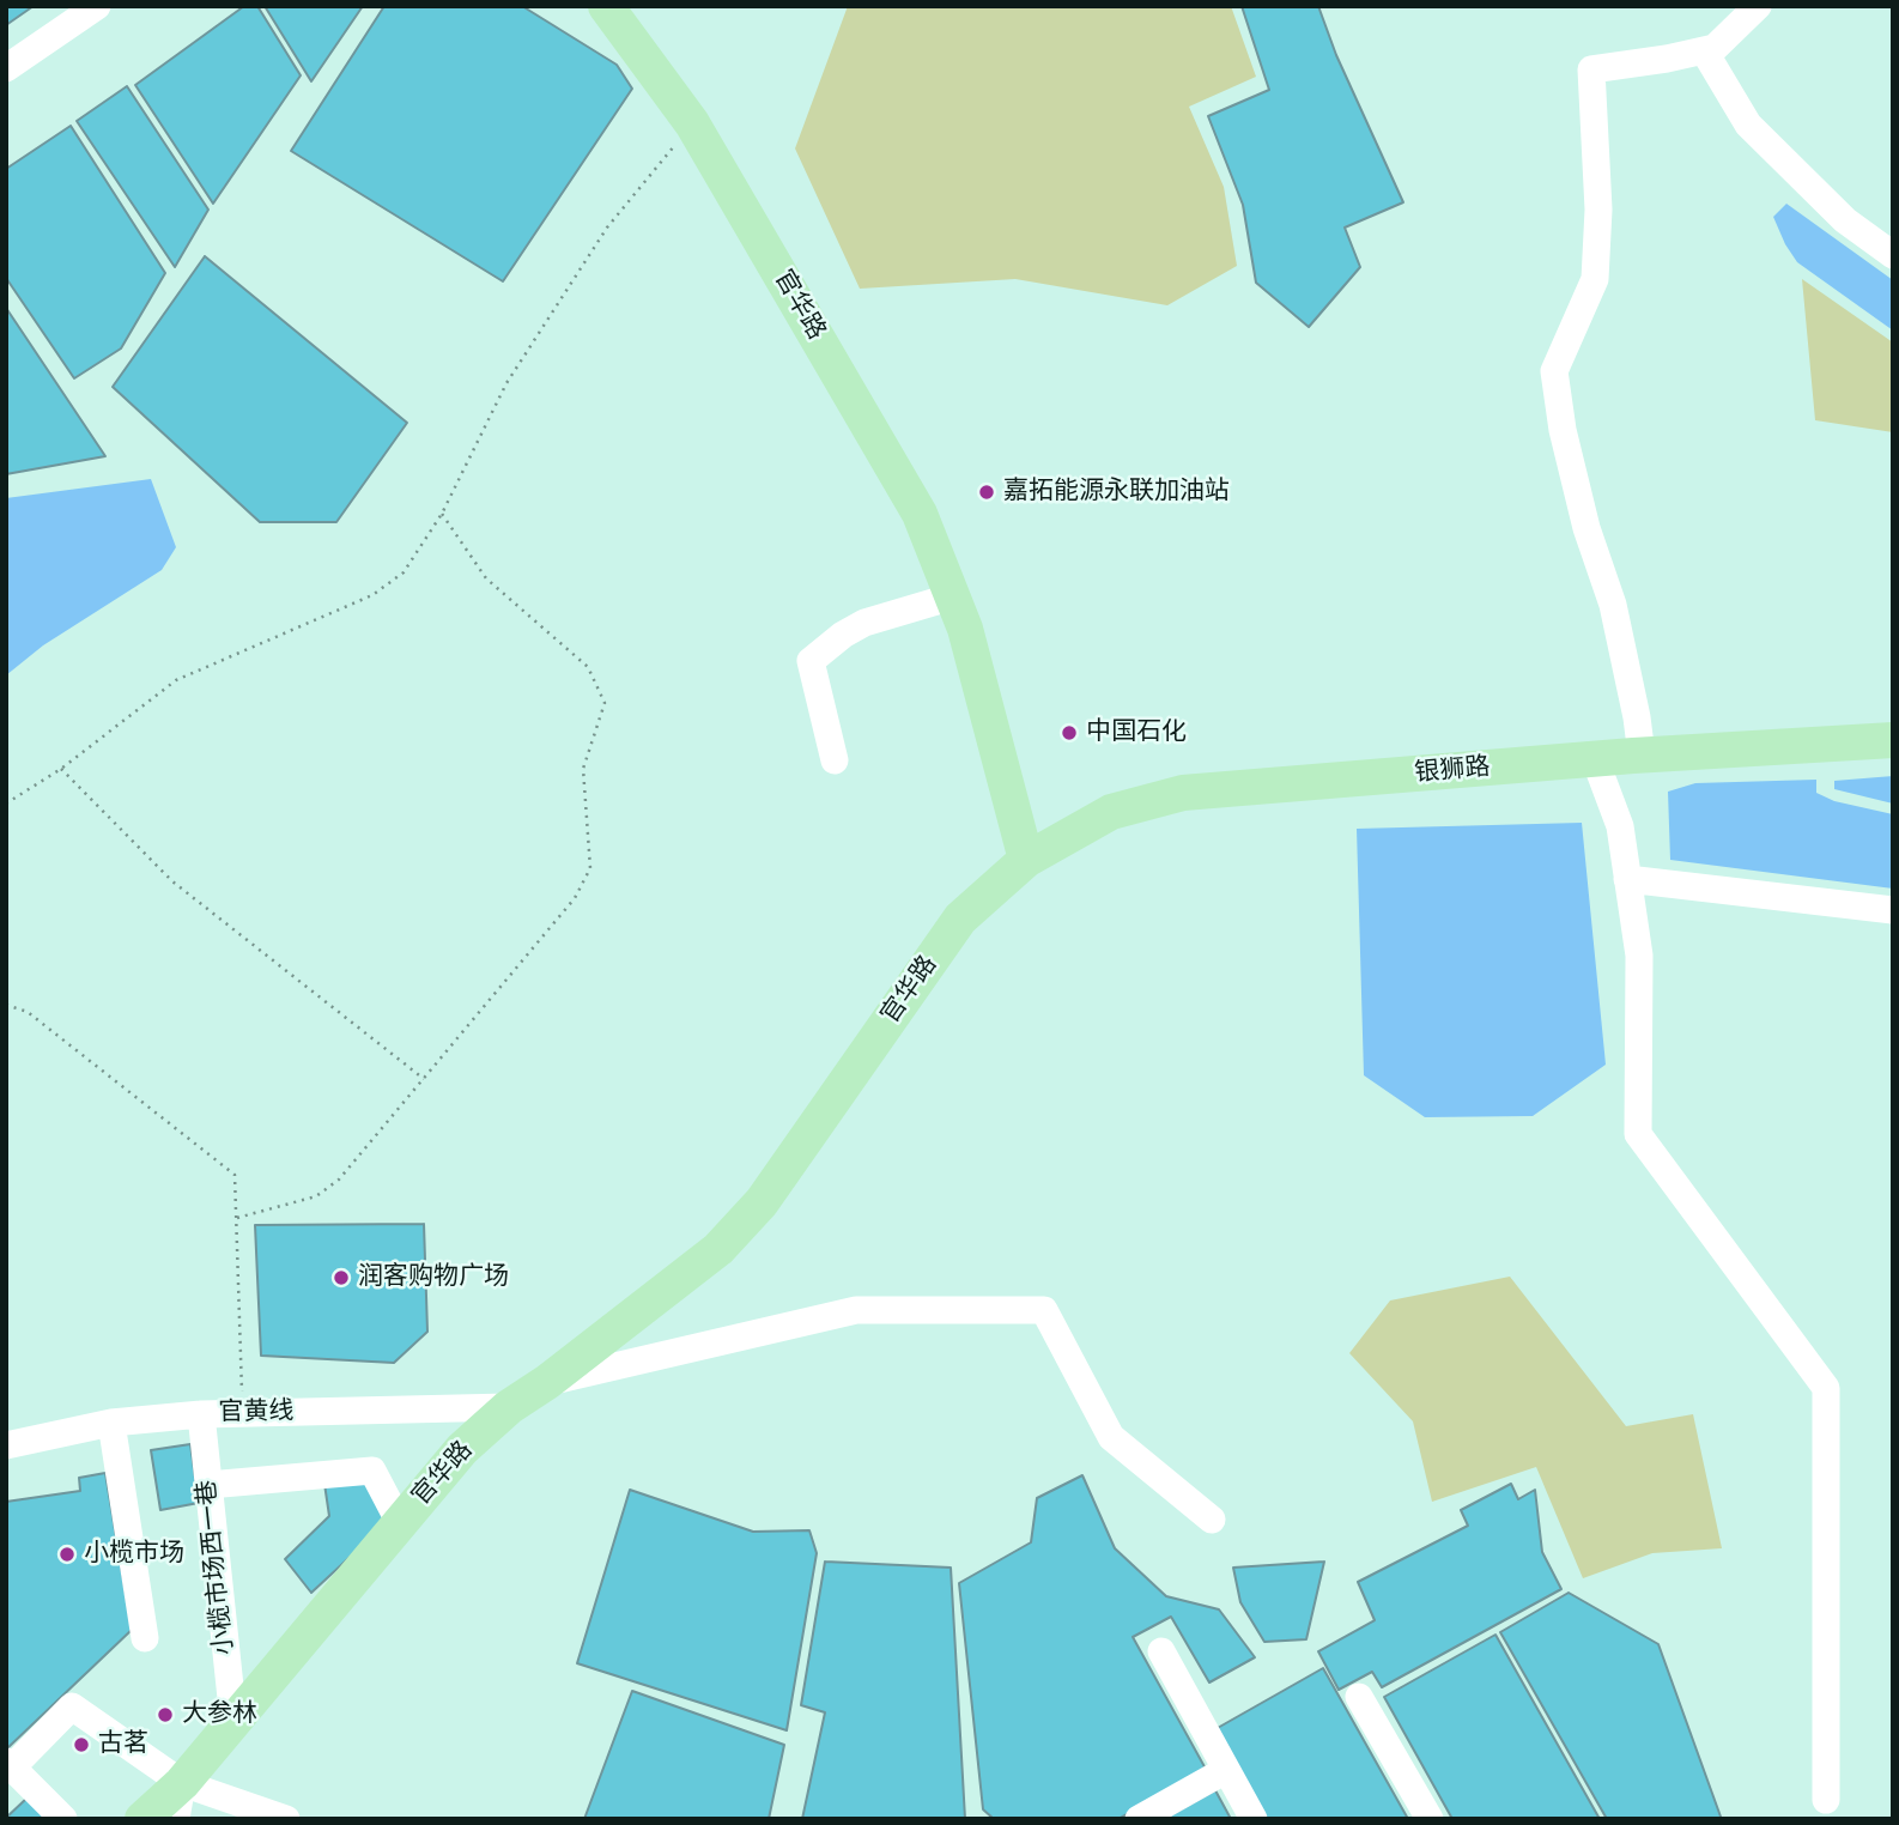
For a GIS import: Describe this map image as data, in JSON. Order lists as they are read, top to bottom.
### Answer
{
  "streets": {
    "main road": ["官华路", "银狮路"],
    "street": ["官黄线", "小榄市场西一巷"]
  },
  "crossings": [
    ["官华路", "银狮路"],
    ["官华路", "官黄线"],
    ["官华路", "小榄市场西一巷"],
    ["官黄线", "小榄市场西一巷"]
  ],
  "places": [
    "嘉拓能源永联加油站",
    "中国石化",
    "润客购物广场",
    "小榄市场",
    "大参林",
    "古茗"
  ]
}
